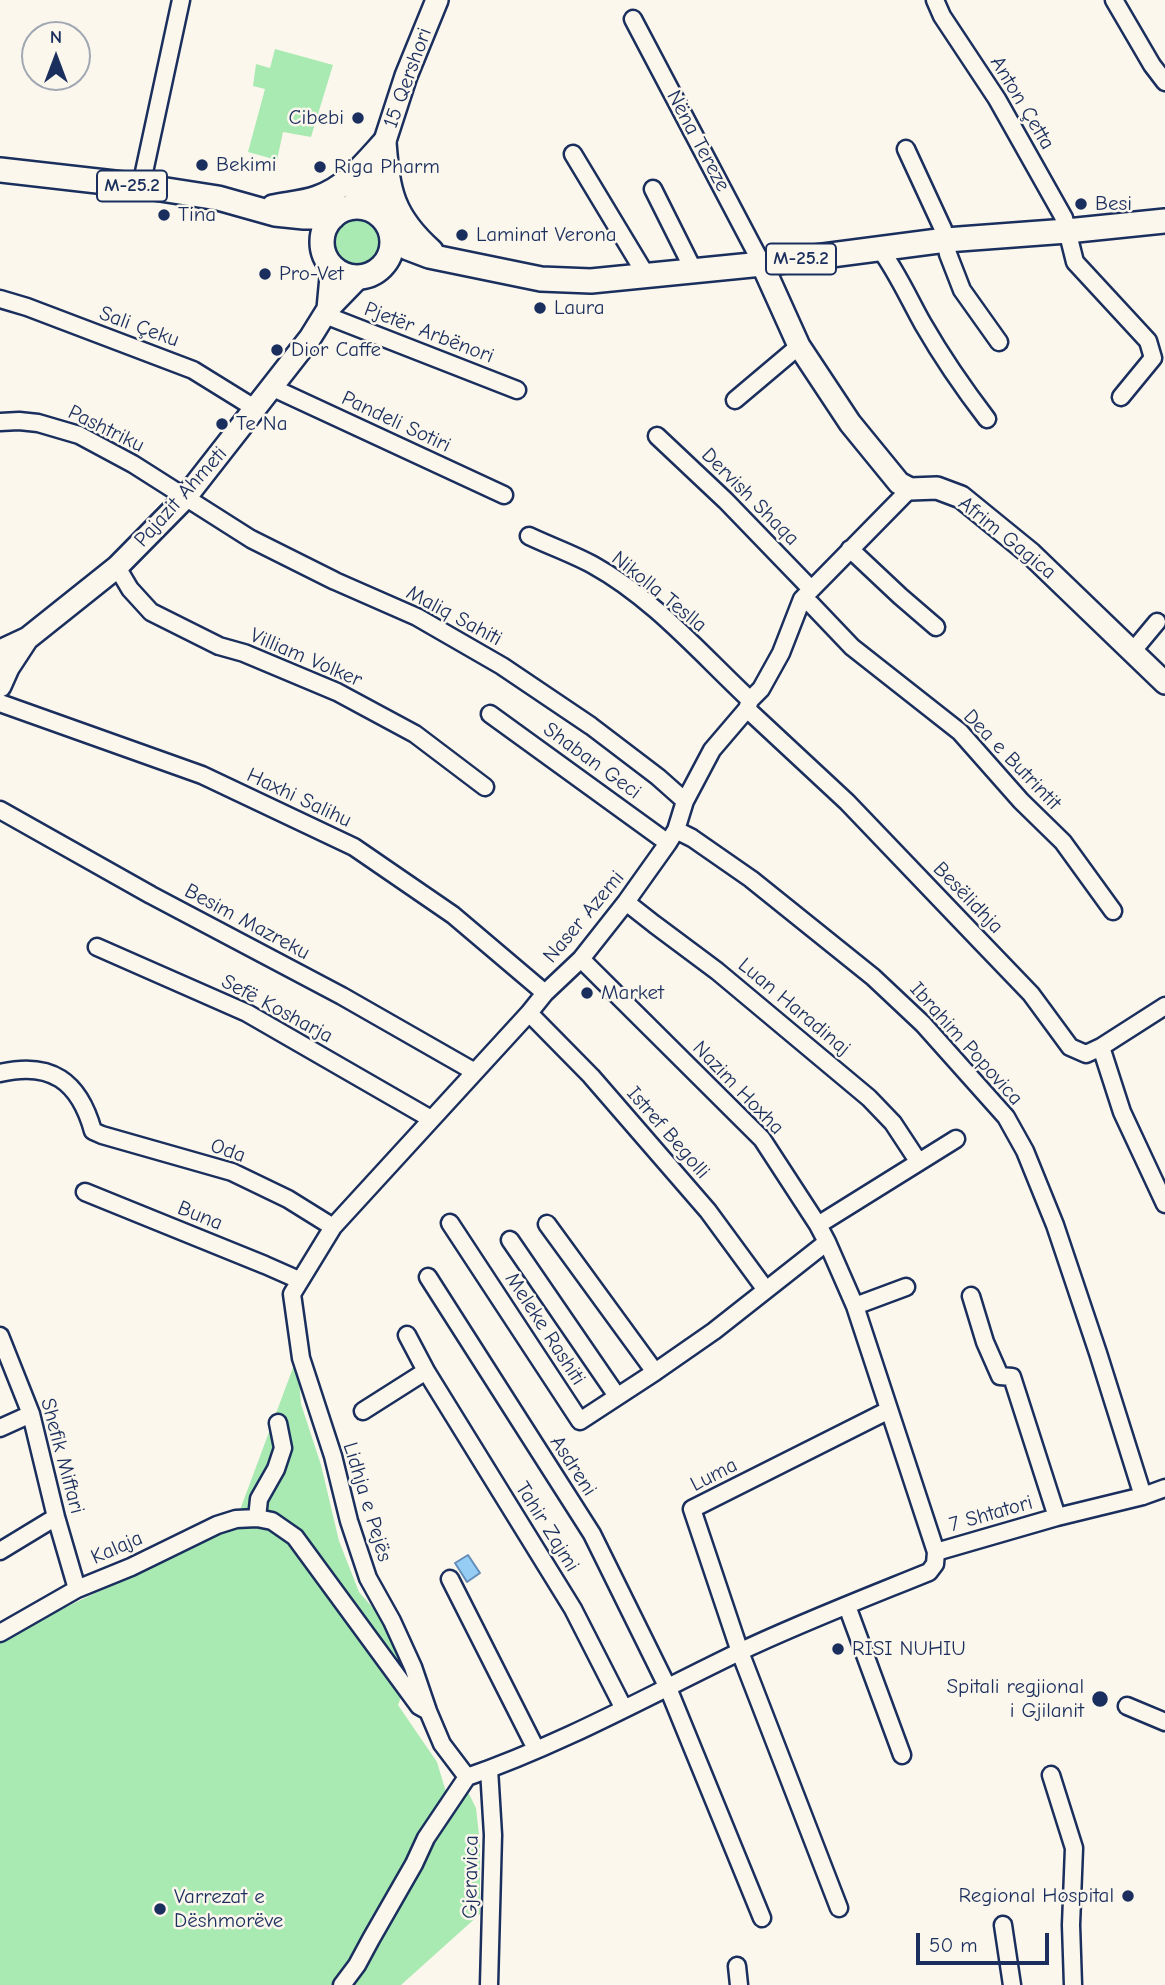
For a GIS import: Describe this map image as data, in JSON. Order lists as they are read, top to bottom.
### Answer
{
  "streets": {
    "main road": ["M-25.2"],
    "street": [
      "15 Qershori",
      "Anton Çetta",
      "Nëna Tereze",
      "Sali Çeku",
      "Pjetër Arbënori",
      "Pandeli Sotiri",
      "Pashtriku",
      "Pajazit Ahmeti",
      "Dervish Shaqa",
      "Afrim Gagica",
      "Nikolla Teslla",
      "Maliq Sahiti",
      "Villiam Volker",
      "Dea e Butrintit",
      "Shaban Geci",
      "Haxhi Salihu",
      "Besëlidhja",
      "Naser Azemi",
      "Besim Mazreku",
      "Luan Haradinaj",
      "Sefë Kosharja",
      "Ibrahim Popovica",
      "Nazim Hoxha",
      "Istref Begolli",
      "Oda",
      "Buna",
      "Meleke Rashiti",
      "Shefik Miftari",
      "Asdreni",
      "Luma",
      "Lidhja e Pejës",
      "7 Shtatori",
      "Tahir Zajmi",
      "Kalaja",
      "Gjeravica"
    ]
  },
  "crossings": [
    ["15 Qershori", "M-25.2"],
    ["15 Qershori", "Pajazit Ahmeti"],
    ["Anton Çetta", "M-25.2"],
    ["Nëna Tereze", "M-25.2"],
    ["M-25.2", "Pajazit Ahmeti"],
    ["Sali Çeku", "Pajazit Ahmeti"],
    ["Pjetër Arbënori", "Pajazit Ahmeti"],
    ["Pandeli Sotiri", "Pajazit Ahmeti"],
    ["Pashtriku", "Pajazit Ahmeti"],
    ["Pashtriku", "Maliq Sahiti"],
    ["Pajazit Ahmeti", "Maliq Sahiti"],
    ["Pajazit Ahmeti", "Villiam Volker"],
    ["Dervish Shaqa", "Dea e Butrintit"],
    ["Dervish Shaqa", "Naser Azemi"],
    ["Afrim Gagica", "Naser Azemi"],
    ["Nikolla Teslla", "Besëlidhja"],
    ["Nikolla Teslla", "Naser Azemi"],
    ["Maliq Sahiti", "Naser Azemi"],
    ["Dea e Butrintit", "Naser Azemi"],
    ["Shaban Geci", "Naser Azemi"],
    ["Shaban Geci", "Ibrahim Popovica"],
    ["Haxhi Salihu", "Naser Azemi"],
    ["Besëlidhja", "Naser Azemi"],
    ["Naser Azemi", "Besim Mazreku"],
    ["Naser Azemi", "Luan Haradinaj"],
    ["Naser Azemi", "Sefë Kosharja"],
    ["Naser Azemi", "Ibrahim Popovica"],
    ["Naser Azemi", "Nazim Hoxha"],
    ["Naser Azemi", "Istref Begolli"],
    ["Naser Azemi", "Oda"],
    ["Naser Azemi", "Buna"],
    ["Naser Azemi", "Lidhja e Pejës"],
    ["Ibrahim Popovica", "7 Shtatori"],
    ["Nazim Hoxha", "Meleke Rashiti"],
    ["Nazim Hoxha", "Luma"],
    ["Nazim Hoxha", "7 Shtatori"],
    ["Istref Begolli", "Meleke Rashiti"],
    ["Buna", "Lidhja e Pejës"],
    ["Shefik Miftari", "Kalaja"],
    ["Asdreni", "7 Shtatori"],
    ["Luma", "7 Shtatori"],
    ["7 Shtatori", "Tahir Zajmi"],
    ["7 Shtatori", "Gjeravica"]
  ],
  "places": [
    "Cibebi",
    "Bekimi",
    "Riga Pharm",
    "Besi",
    "Tina",
    "Laminat Verona",
    "Pro-Vet",
    "Laura",
    "Dior Caffe",
    "Te Na",
    "Market",
    "RISI NUHIU",
    "Spitali regjional i Gjilanit",
    "Regional Hospital",
    "Varrezat e Dëshmorëve"
  ],
  "scale_bar": "50 m",
  "north": "top"
}
